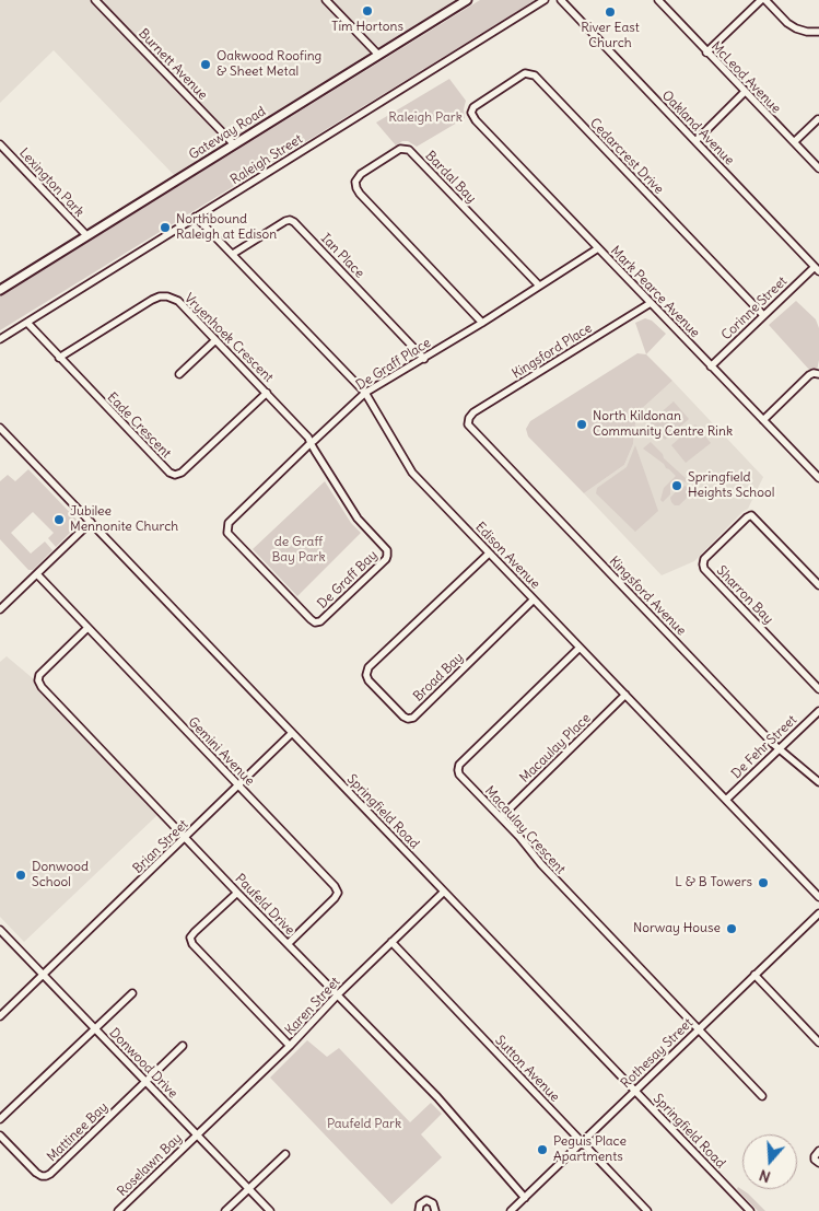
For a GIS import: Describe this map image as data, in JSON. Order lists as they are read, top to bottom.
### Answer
{
  "streets": {
    "main road": ["Gateway Road"],
    "street": [
      "Burnett Avenue",
      "McLeod Avenue",
      "Oakland Avenue",
      "Cedarcrest Drive",
      "Raleigh Street",
      "Bardal Bay",
      "Lexington Park",
      "Ian Place",
      "Mark Pearce Avenue",
      "Corinne Street",
      "Vryenhoek Crescent",
      "Kingsford Place",
      "De Graff Place",
      "Eade Crescent",
      "Edison Avenue",
      "De Graff Bay",
      "Sharron Bay",
      "Kingsford Avenue",
      "Broad Bay",
      "De Fehr Street",
      "Macaulay Place",
      "Gemini Avenue",
      "Springfield Road",
      "Macaulay Crescent",
      "Brian Street",
      "Paufeld Drive",
      "Karen Street",
      "Rothesay Street",
      "Donwood Drive",
      "Sutton Avenue",
      "Mattinee Bay",
      "Roselawn Bay"
    ]
  },
  "crossings": [
    ["Burnett Avenue", "Gateway Road"],
    ["Oakland Avenue", "Corinne Street"],
    ["Gateway Road", "Lexington Park"],
    ["Cedarcrest Drive", "Mark Pearce Avenue"],
    ["Cedarcrest Drive", "Corinne Street"],
    ["Raleigh Street", "Eade Crescent"],
    ["Raleigh Street", "Edison Avenue"],
    ["Bardal Bay", "De Graff Place"],
    ["Ian Place", "De Graff Place"],
    ["Ian Place", "Edison Avenue"],
    ["Mark Pearce Avenue", "Corinne Street"],
    ["Mark Pearce Avenue", "Kingsford Place"],
    ["Mark Pearce Avenue", "De Graff Place"],
    ["Vryenhoek Crescent", "De Graff Place"],
    ["Vryenhoek Crescent", "Eade Crescent"],
    ["Vryenhoek Crescent", "De Graff Bay"],
    ["Kingsford Place", "Kingsford Avenue"],
    ["De Graff Place", "Edison Avenue"],
    ["De Graff Place", "De Graff Bay"],
    ["Edison Avenue", "Broad Bay"],
    ["Edison Avenue", "De Fehr Street"],
    ["Edison Avenue", "Macaulay Place"],
    ["Edison Avenue", "Macaulay Crescent"],
    ["Kingsford Avenue", "De Fehr Street"],
    ["Macaulay Place", "Macaulay Crescent"],
    ["Gemini Avenue", "Brian Street"],
    ["Gemini Avenue", "Paufeld Drive"],
    ["Springfield Road", "Brian Street"],
    ["Springfield Road", "Karen Street"],
    ["Springfield Road", "Rothesay Street"],
    ["Macaulay Crescent", "Rothesay Street"],
    ["Brian Street", "Paufeld Drive"],
    ["Brian Street", "Donwood Drive"],
    ["Paufeld Drive", "Karen Street"],
    ["Paufeld Drive", "Rothesay Street"],
    ["Karen Street", "Donwood Drive"],
    ["Karen Street", "Sutton Avenue"],
    ["Karen Street", "Roselawn Bay"],
    ["Rothesay Street", "Sutton Avenue"],
    ["Donwood Drive", "Mattinee Bay"],
    ["Donwood Drive", "Roselawn Bay"]
  ],
  "parks": ["Raleigh Park", "de Graff Bay Park", "Paufeld Park"],
  "places": [
    "Tim Hortons",
    "River East Church",
    "Oakwood Roofing & Sheet Metal",
    "Northbound Raleigh at Edison",
    "North Kildonan Community Centre Rink",
    "Springfield Heights School",
    "Jubilee Mennonite Church",
    "Donwood School",
    "L & B Towers",
    "Norway House",
    "Peguis Place Apartments"
  ],
  "north": "bottom"
}
